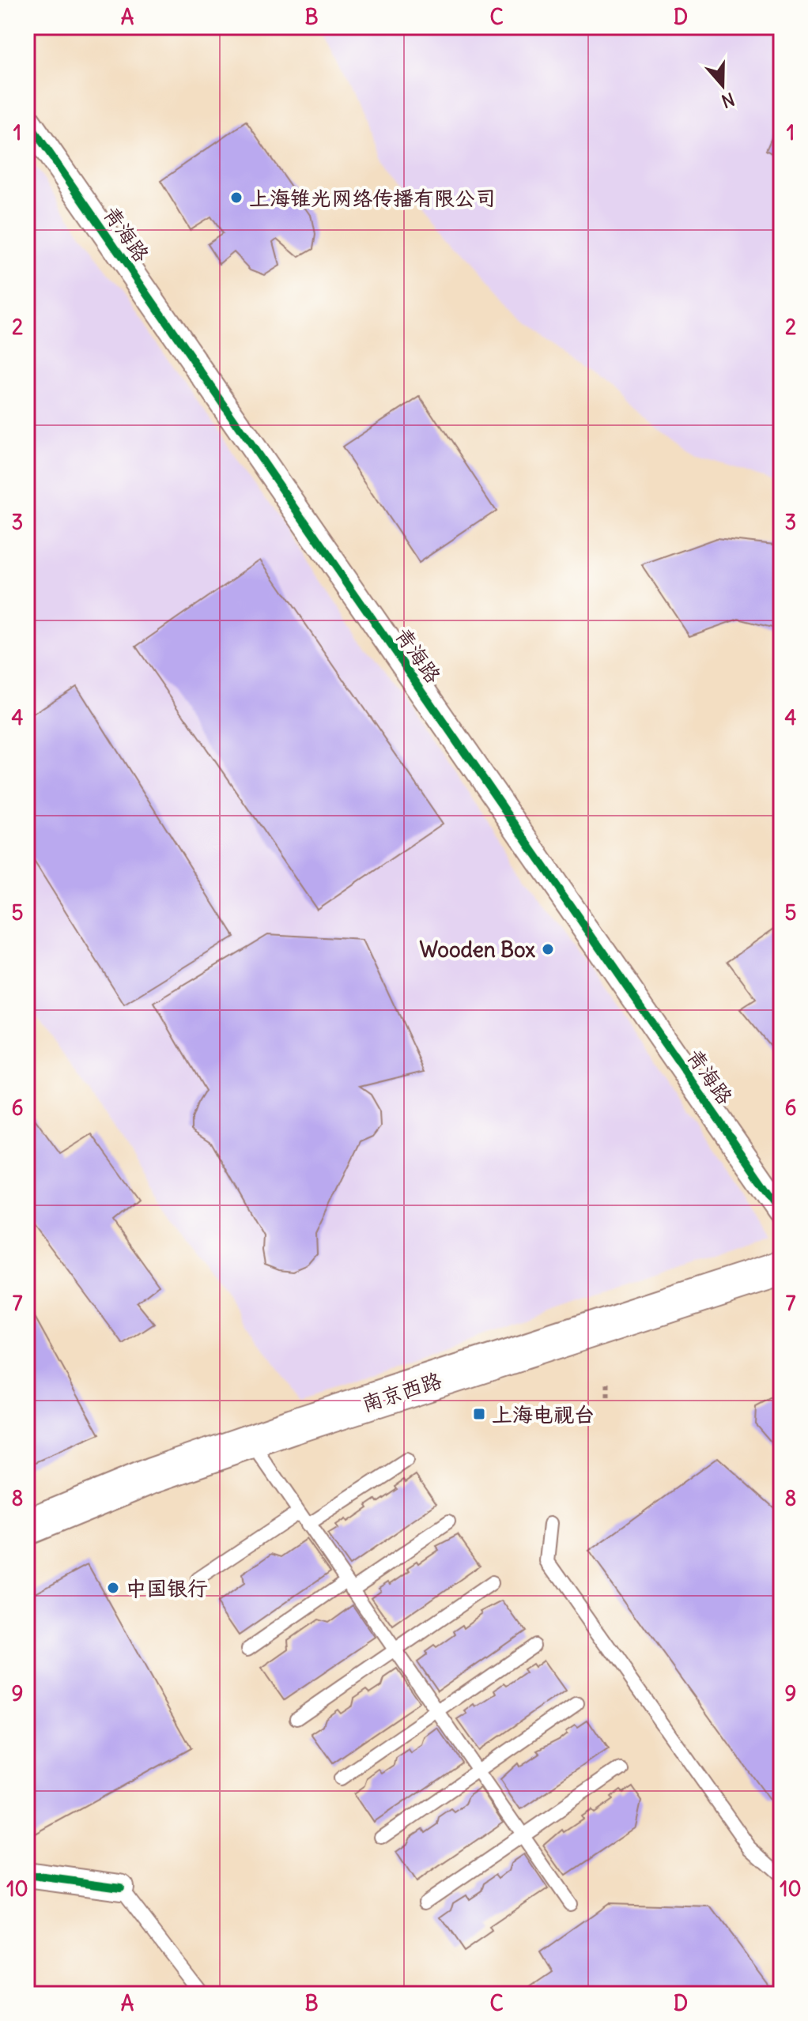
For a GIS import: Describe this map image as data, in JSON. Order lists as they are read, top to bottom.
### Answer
{
  "streets": {
    "main road": ["南京西路"],
    "street": ["青海路"]
  },
  "places": {
    "other": ["上海锥光网络传播有限公司", "Wooden Box", "中国银行"],
    "transit": ["上海电视台"]
  },
  "north": "bottom",
  "grid": {
    "columns": [
      "A",
      "B",
      "C",
      "D"
    ],
    "rows": [
      "1",
      "2",
      "3",
      "4",
      "5",
      "6",
      "7",
      "8",
      "9",
      "10"
    ]
  }
}
